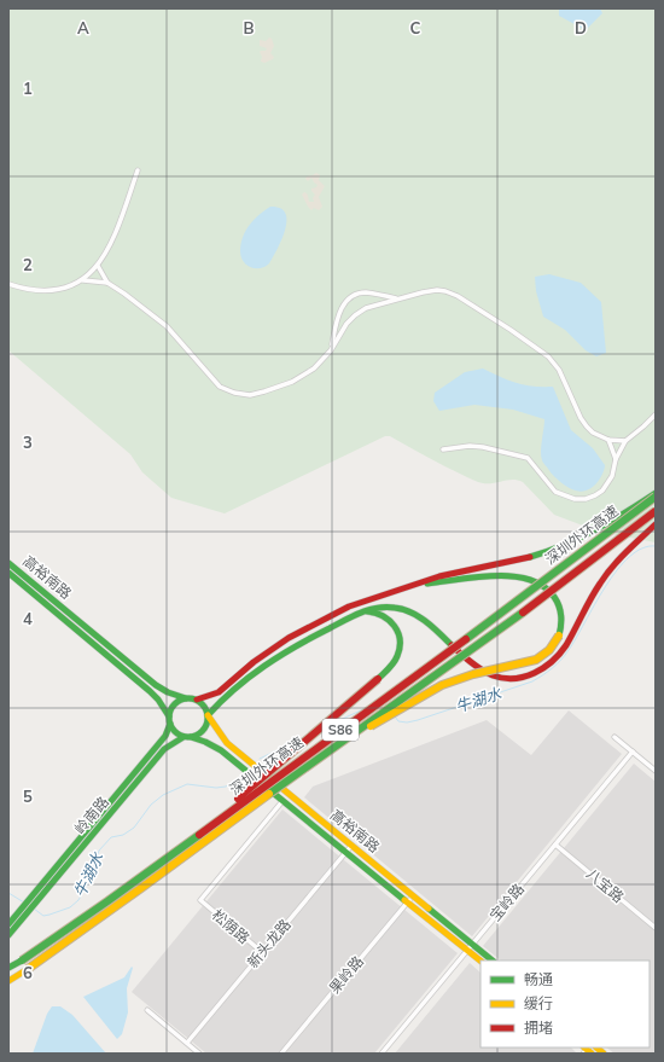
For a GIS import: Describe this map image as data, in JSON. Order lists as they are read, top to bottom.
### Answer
{
  "streets": {
    "main road": [
      "深圳外环高速",
      "高裕南路",
      "S86",
      "岭南路"
    ],
    "street": [
      "八宝路",
      "宝岭路",
      "松荫路",
      "新头龙路",
      "果岭路"
    ]
  },
  "crossings": [
    ["高裕南路", "岭南路"],
    ["高裕南路", "宝岭路"],
    ["高裕南路", "松荫路"],
    ["高裕南路", "新头龙路"],
    ["高裕南路", "果岭路"],
    ["八宝路", "宝岭路"],
    ["松荫路", "新头龙路"]
  ],
  "water": ["牛湖水"],
  "legend": ["畅通", "缓行", "拥堵"],
  "grid": {
    "columns": [
      "A",
      "B",
      "C",
      "D"
    ],
    "rows": [
      "1",
      "2",
      "3",
      "4",
      "5",
      "6"
    ]
  }
}
